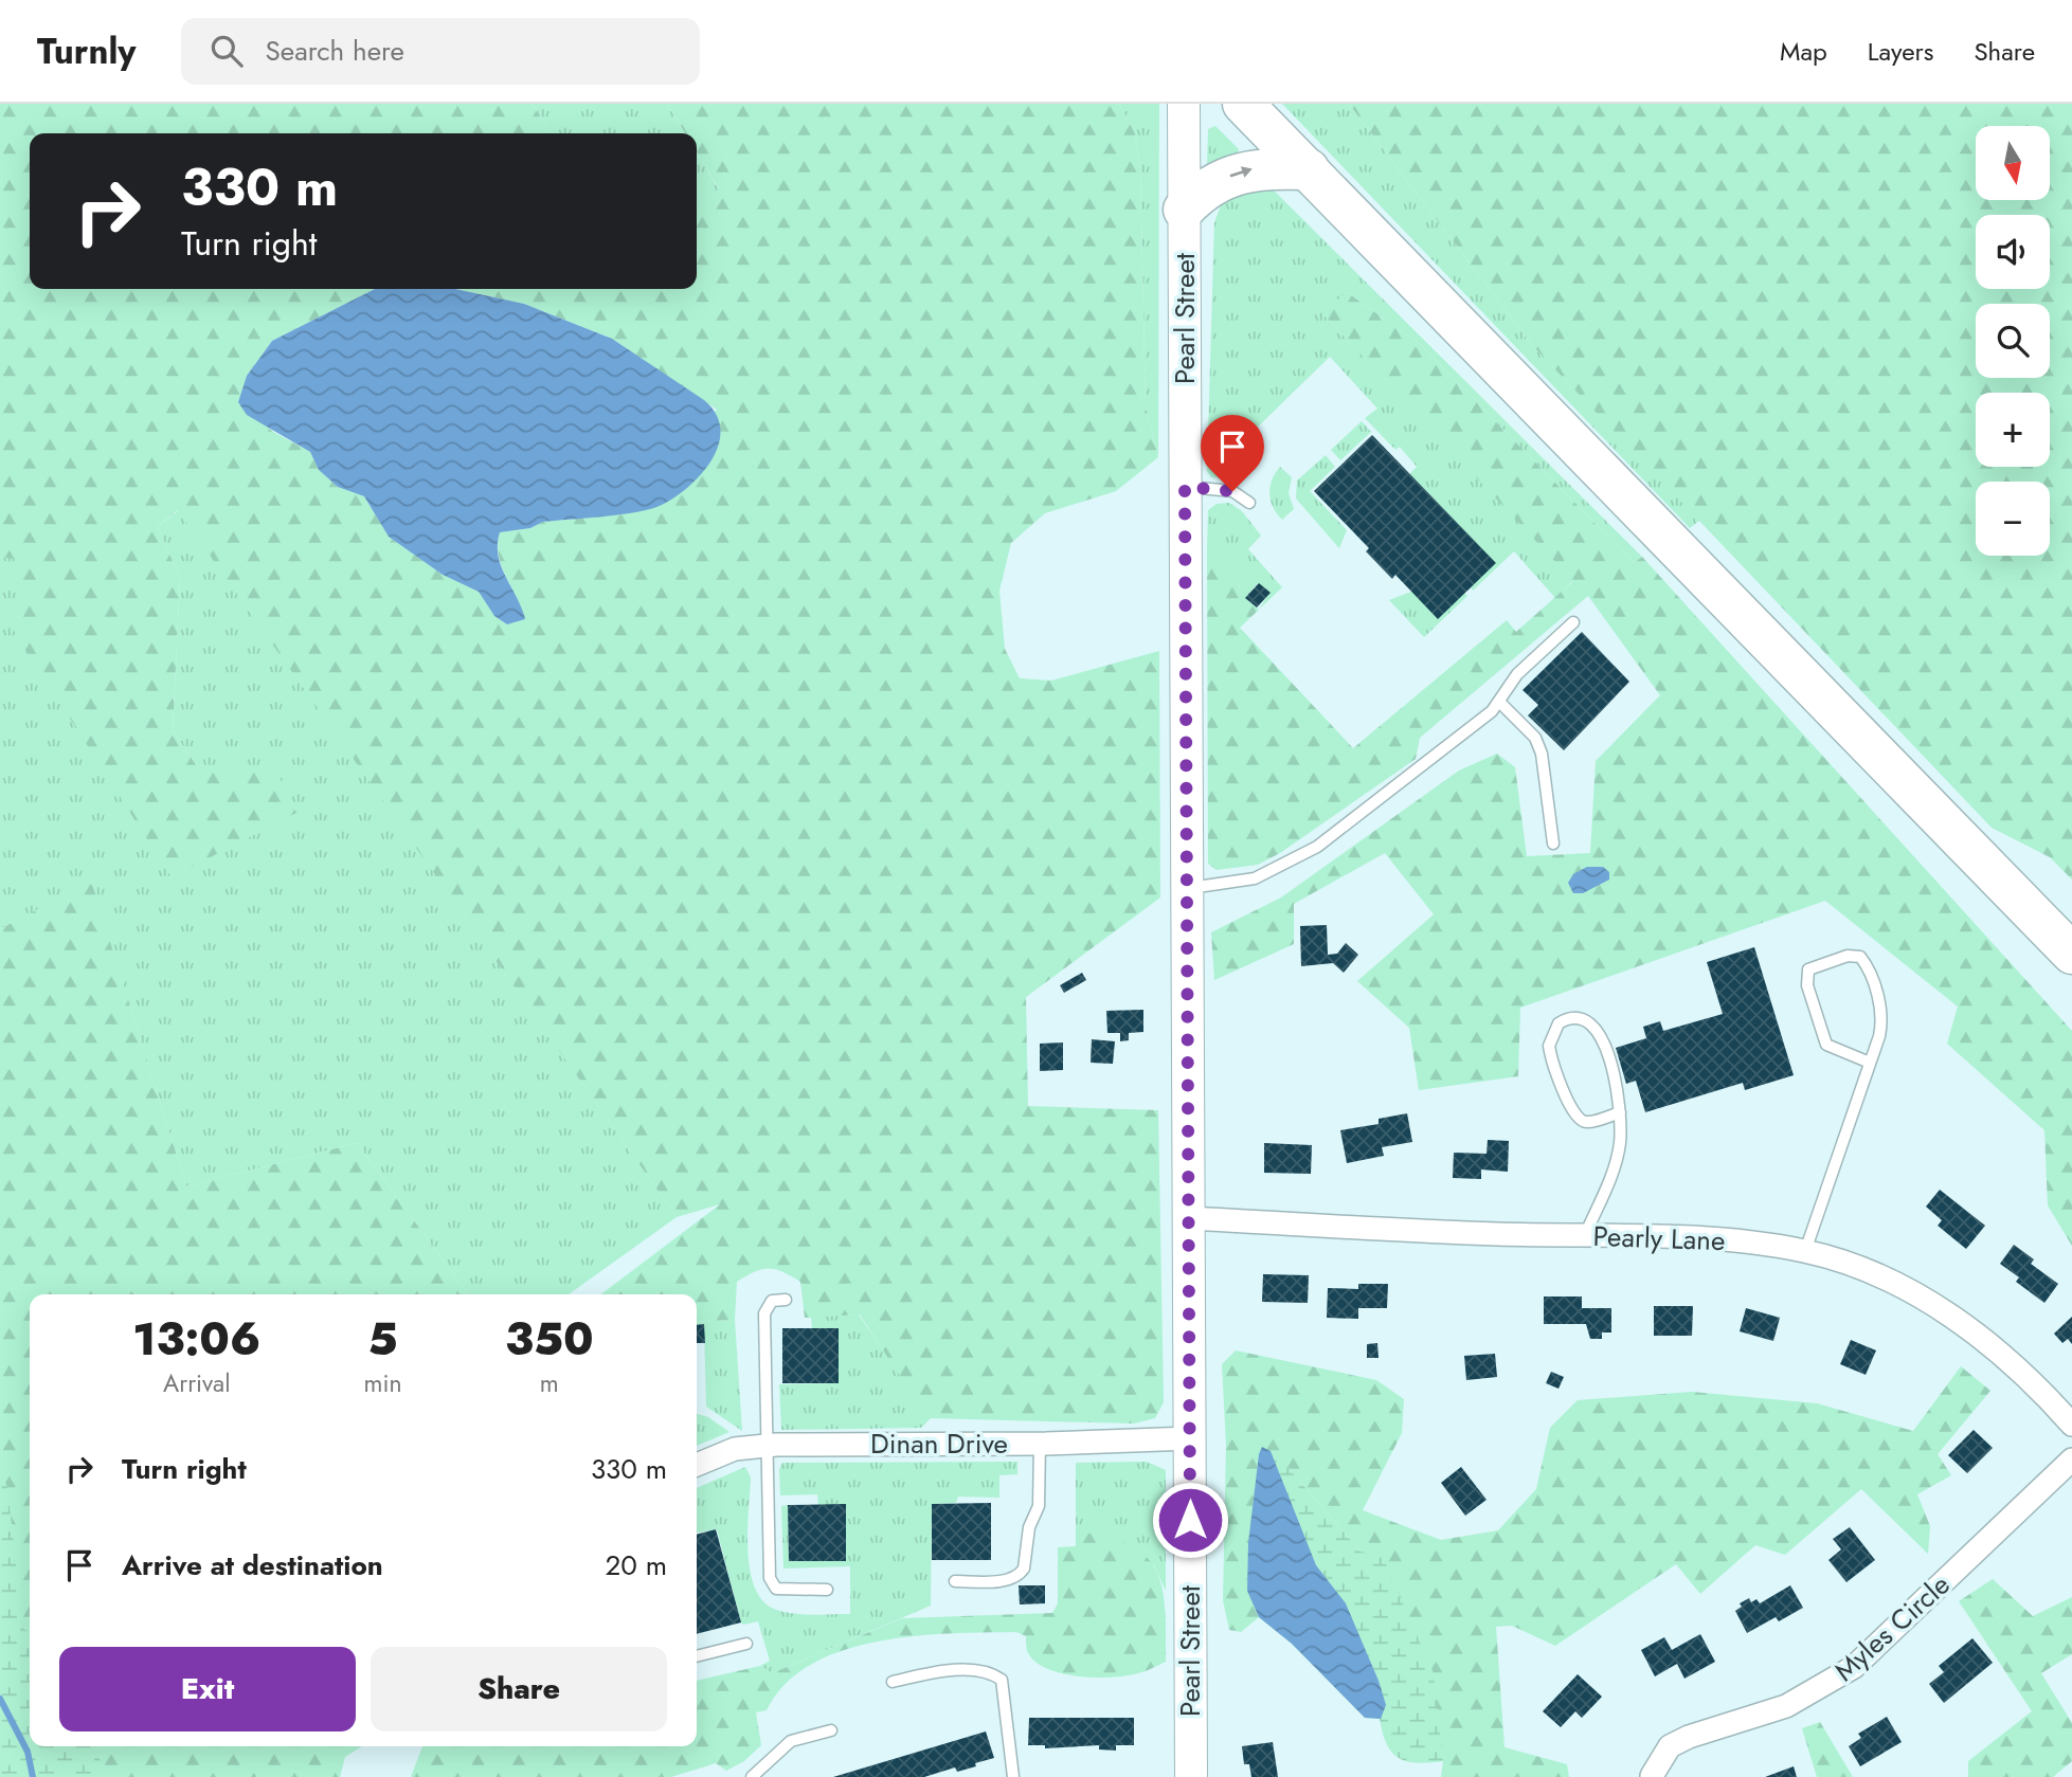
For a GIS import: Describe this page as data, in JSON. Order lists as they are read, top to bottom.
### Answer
{
  "streets": {
    "main road": ["Pearl Street"],
    "street": ["Pearly Lane", "Dinan Drive", "Myles Circle"]
  },
  "crossings": [
    ["Pearl Street", "Pearly Lane"],
    ["Pearl Street", "Dinan Drive"]
  ],
  "north": "bottom",
  "page": {
    "header": "Turnly",
    "search": "Search here",
    "nav": ["Map", "Layers", "Share"],
    "map_buttons": ["+", "−"],
    "turn": ["330 m", "Turn right"],
    "eta": [
      "13:06",
      "Arrival",
      "5",
      "min",
      "350",
      "m"
    ],
    "list": [
      {
        "name": "Turn right",
        "value": "330 m"
      },
      {
        "name": "Arrive at destination",
        "value": "20 m"
      }
    ],
    "buttons": ["Exit", "Share"]
  }
}
